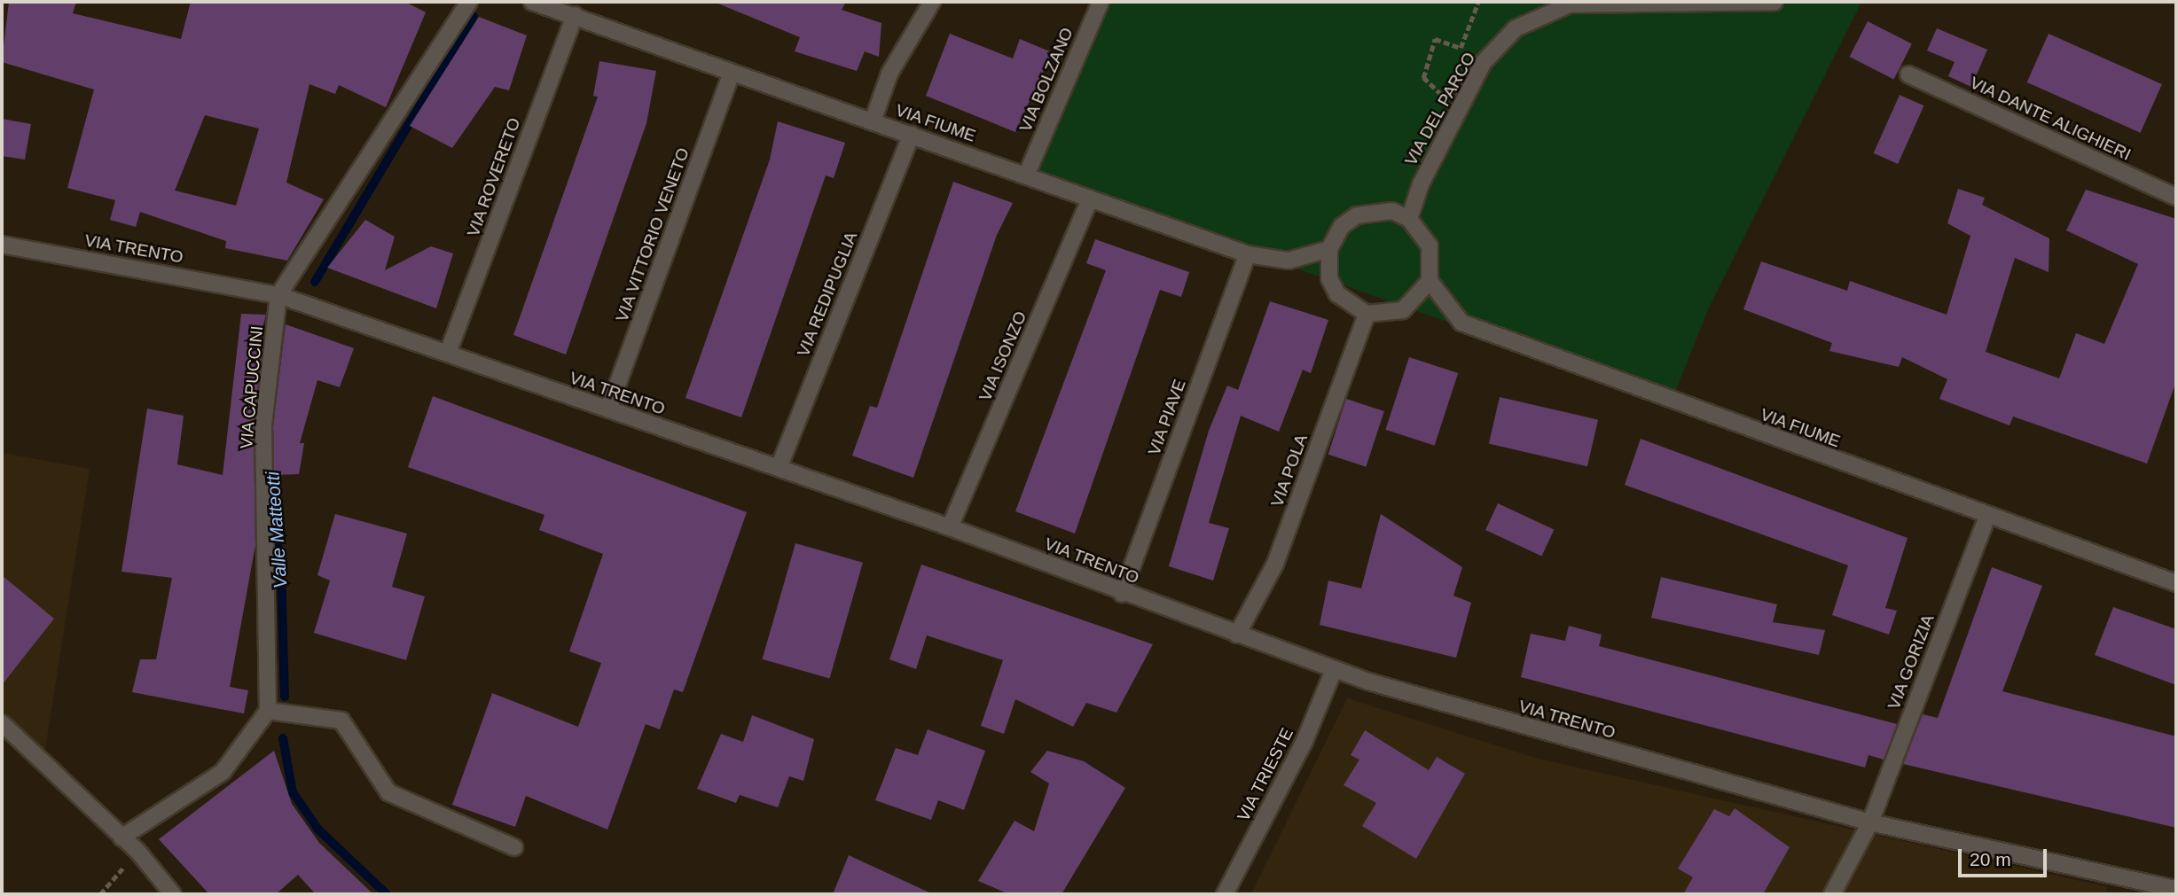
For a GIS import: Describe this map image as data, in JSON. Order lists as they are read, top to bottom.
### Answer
{
  "streets": {
    "street": [
      "VIA BOLZANO",
      "VIA DEL PARCO",
      "VIA DANTE ALIGHIERI",
      "VIA FIUME",
      "VIA ROVERETO",
      "VIA VITTORIO VENETO",
      "VIA TRENTO",
      "VIA REDIPUGLIA",
      "VIA ISONZO",
      "VIA CAPUCCINI",
      "VIA PIAVE",
      "VIA POLA",
      "VIA GORIZIA",
      "VIA TRIESTE"
    ]
  },
  "crossings": [
    ["VIA BOLZANO", "VIA FIUME"],
    ["VIA DEL PARCO", "VIA FIUME"],
    ["VIA DEL PARCO", "VIA POLA"],
    ["VIA FIUME", "VIA ROVERETO"],
    ["VIA FIUME", "VIA VITTORIO VENETO"],
    ["VIA FIUME", "VIA REDIPUGLIA"],
    ["VIA FIUME", "VIA ISONZO"],
    ["VIA FIUME", "VIA PIAVE"],
    ["VIA FIUME", "VIA POLA"],
    ["VIA FIUME", "VIA GORIZIA"],
    ["VIA ROVERETO", "VIA TRENTO"],
    ["VIA VITTORIO VENETO", "VIA TRENTO"],
    ["VIA TRENTO", "VIA REDIPUGLIA"],
    ["VIA TRENTO", "VIA ISONZO"],
    ["VIA TRENTO", "VIA CAPUCCINI"],
    ["VIA TRENTO", "VIA PIAVE"],
    ["VIA TRENTO", "VIA POLA"],
    ["VIA TRENTO", "VIA GORIZIA"],
    ["VIA TRENTO", "VIA TRIESTE"]
  ],
  "water": ["Valle Matteotti"],
  "scale_bar": "20 m"
}
